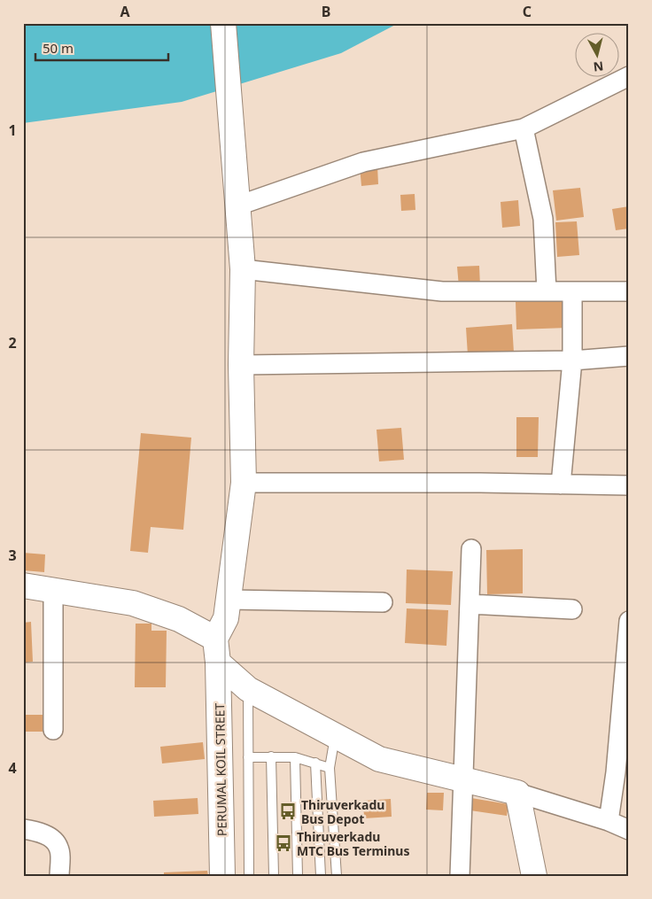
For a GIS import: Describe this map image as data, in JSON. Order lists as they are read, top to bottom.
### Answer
{
  "streets": {
    "street": ["PERUMAL KOIL STREET"]
  },
  "places": {
    "bus stop": ["Thiruverkadu Bus Depot", "Thiruverkadu MTC Bus Terminus"]
  },
  "scale_bar": "50 m",
  "north": "bottom",
  "grid": {
    "columns": ["A", "B", "C"],
    "rows": [
      "1",
      "2",
      "3",
      "4"
    ]
  }
}
